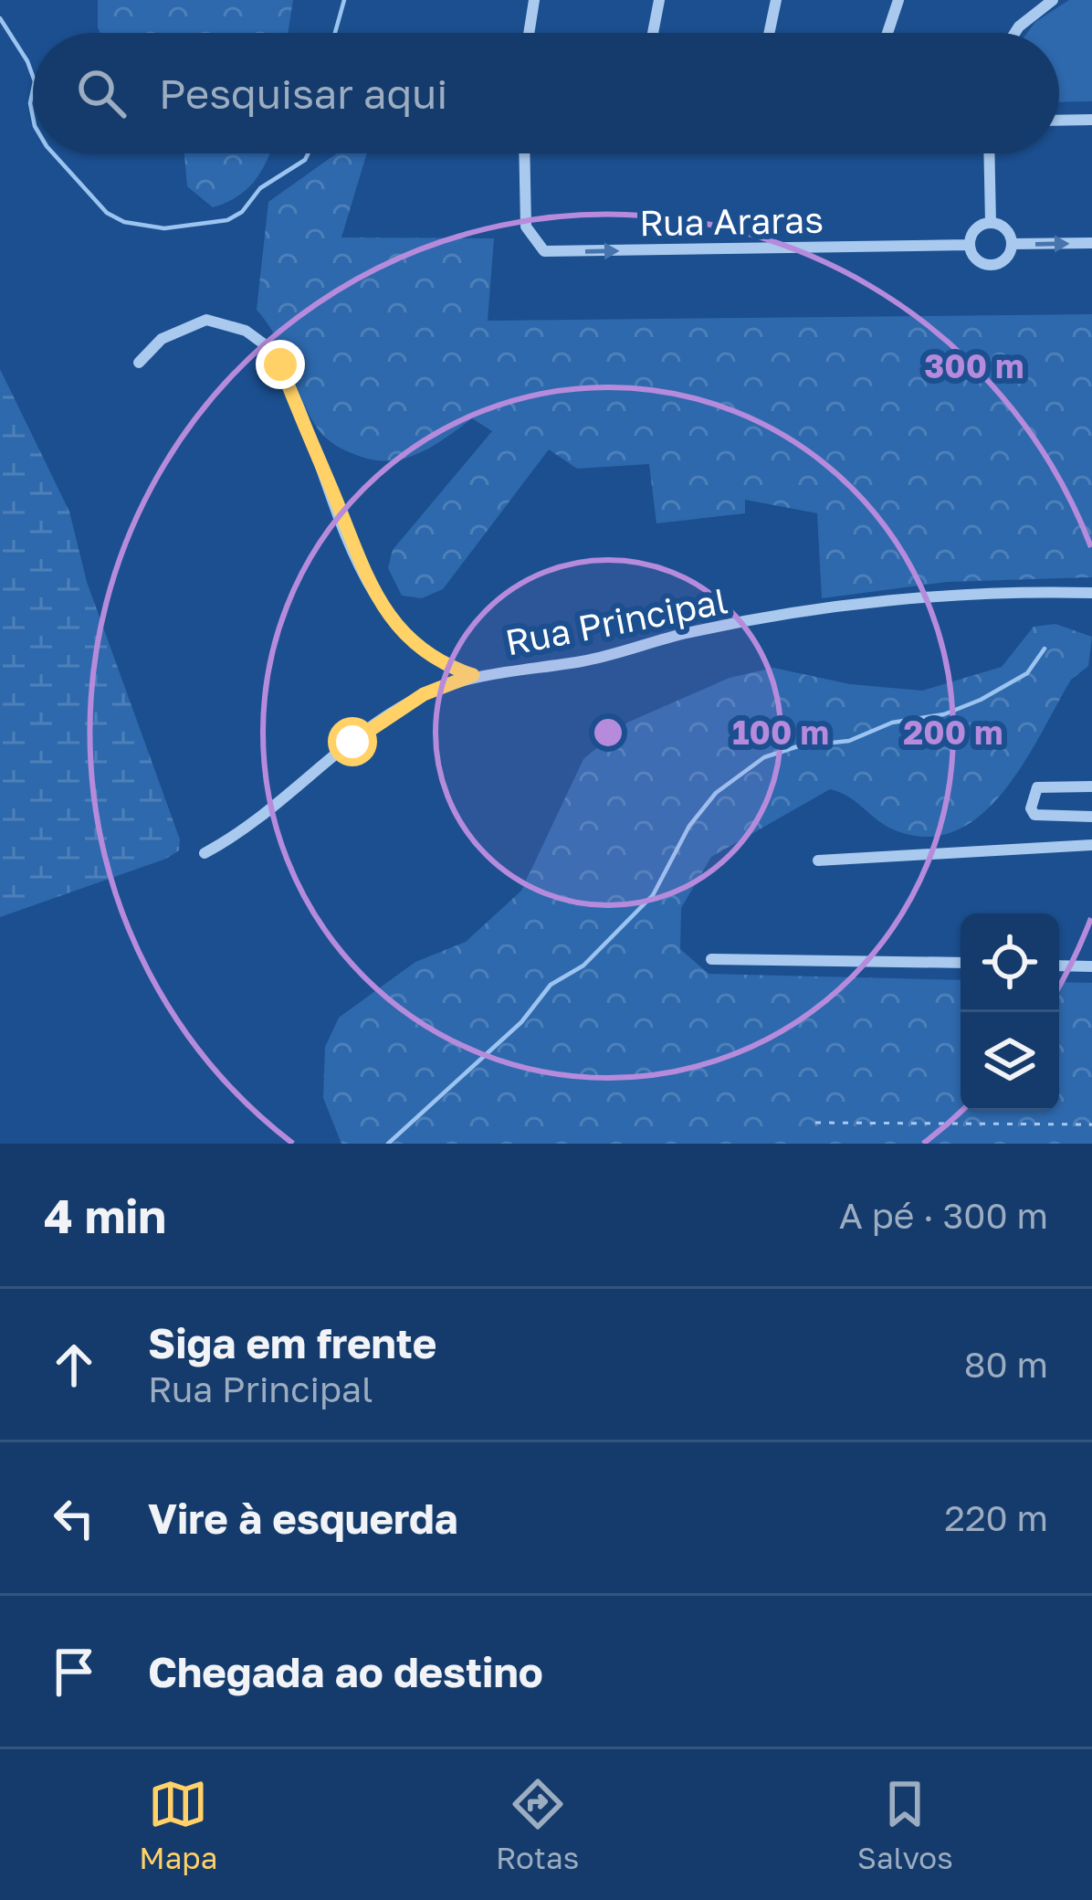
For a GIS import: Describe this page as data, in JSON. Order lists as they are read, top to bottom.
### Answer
{
  "streets": {
    "street": ["Rua Araras", "Rua Principal"]
  },
  "one_way": ["Rua Araras"],
  "page": {
    "search": "Pesquisar aqui",
    "heading": ["4 min", "A pé · 300 m"],
    "list": [
      ["Siga em frente", "Rua Principal", "80 m"],
      ["Vire à esquerda", "220 m"],
      "Chegada ao destino"
    ],
    "nav": ["Mapa", "Rotas", "Salvos"]
  },
  "rings": ["300 m", "100 m", "200 m"]
}
